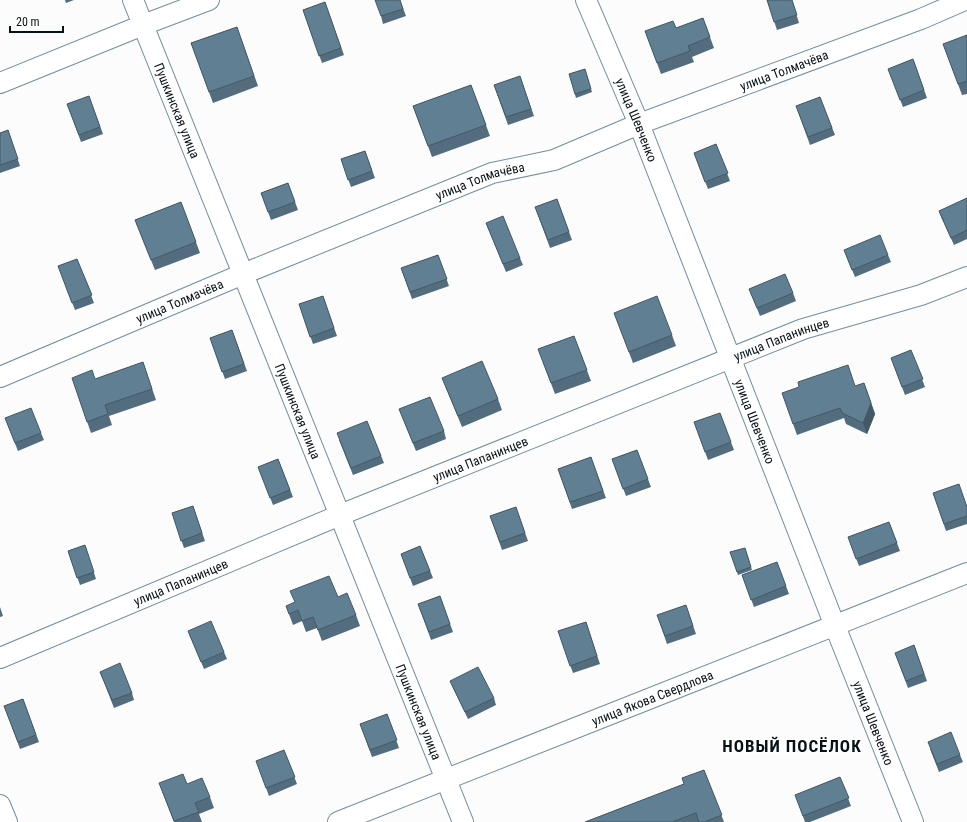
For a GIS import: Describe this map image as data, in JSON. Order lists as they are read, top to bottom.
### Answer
{
  "streets": {
    "street": [
      "улица Толмачёва",
      "Пушкинская улица",
      "улица Шевченко",
      "улица Папанинцев",
      "улица Якова Свердлова"
    ]
  },
  "crossings": [
    ["улица Толмачёва", "Пушкинская улица"],
    ["улица Толмачёва", "улица Шевченко"],
    ["Пушкинская улица", "улица Папанинцев"],
    ["Пушкинская улица", "улица Якова Свердлова"],
    ["улица Шевченко", "улица Папанинцев"],
    ["улица Шевченко", "улица Якова Свердлова"]
  ],
  "districts": ["НОВЫЙ ПОСЁЛОК"],
  "scale_bar": "20 m"
}
